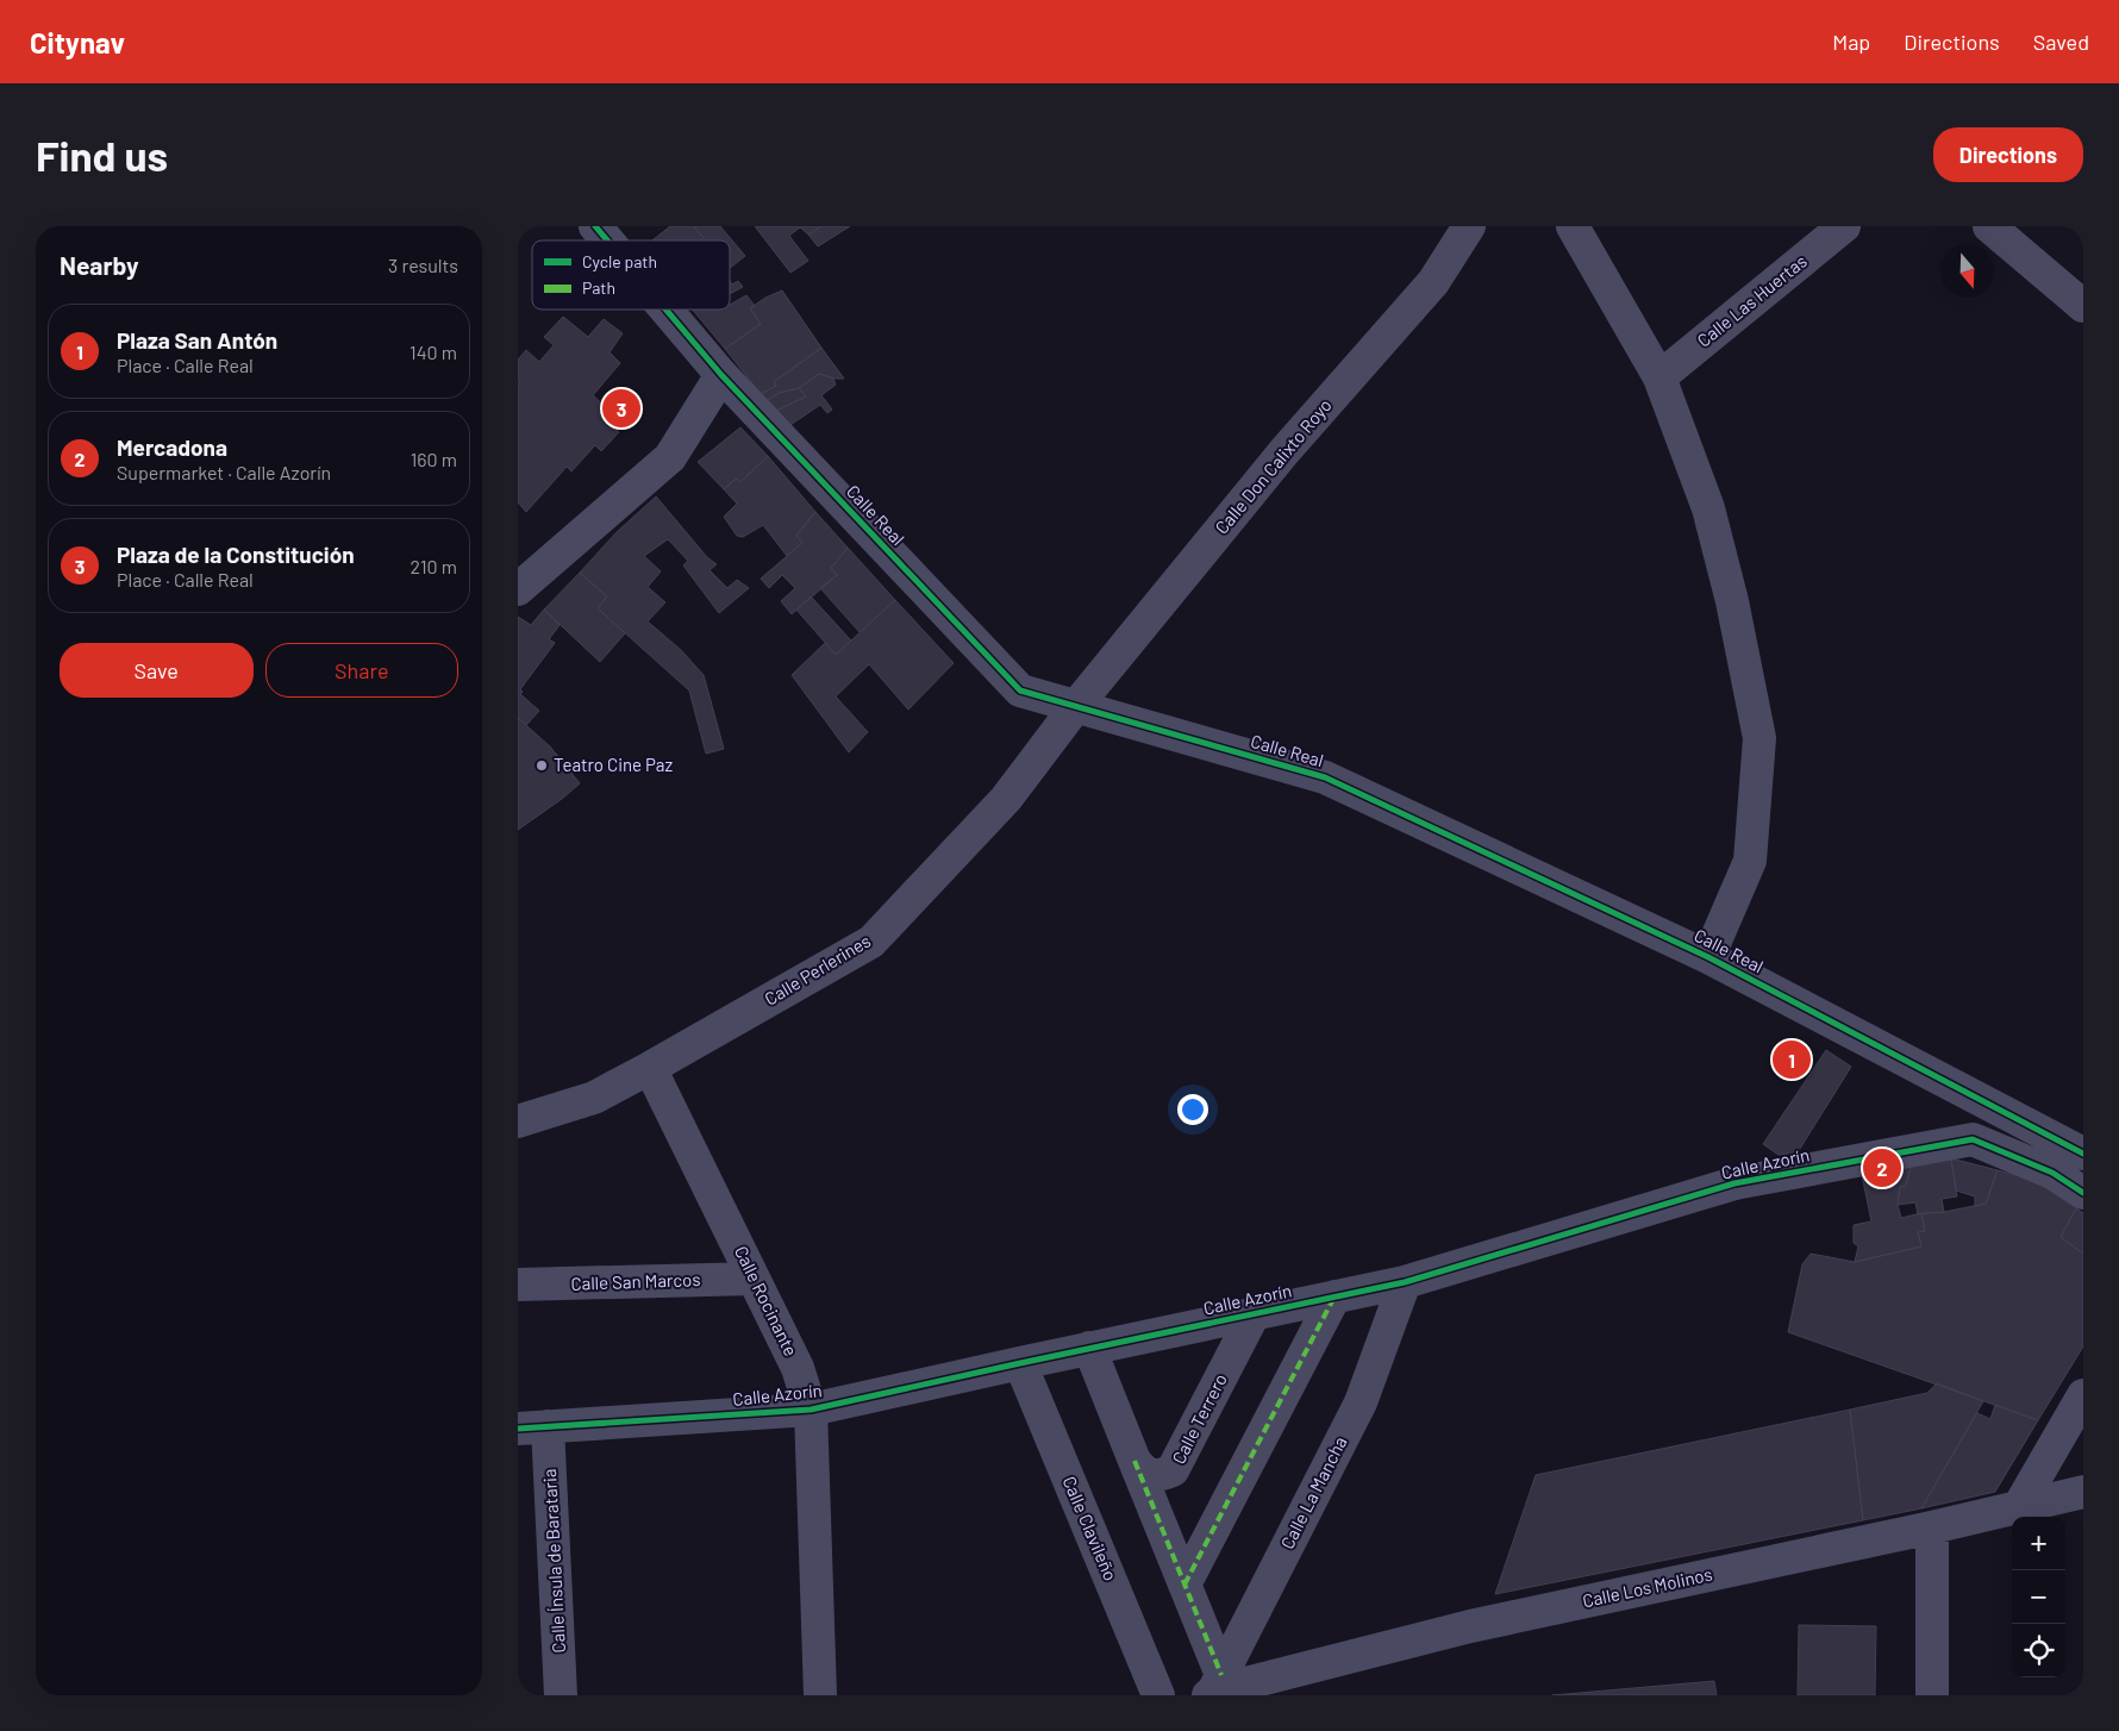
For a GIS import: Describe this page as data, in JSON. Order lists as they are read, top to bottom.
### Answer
{
  "streets": {
    "street": [
      "Calle Las Huertas",
      "Calle Don Calixto Royo",
      "Calle Real",
      "Calle Perlerines",
      "Calle Azorín",
      "Calle San Marcos",
      "Calle Rocinante",
      "Calle Terrero",
      "Calle La Mancha",
      "Calle Clavileño",
      "Calle Ínsula de Barataria",
      "Calle Los Molinos"
    ]
  },
  "crossings": [
    ["Calle Don Calixto Royo", "Calle Real"],
    ["Calle Don Calixto Royo", "Calle Perlerines"],
    ["Calle Real", "Calle Perlerines"],
    ["Calle Perlerines", "Calle Rocinante"],
    ["Calle Azorín", "Calle Rocinante"],
    ["Calle Azorín", "Calle Terrero"],
    ["Calle Azorín", "Calle La Mancha"],
    ["Calle Azorín", "Calle Clavileño"],
    ["Calle Azorín", "Calle Ínsula de Barataria"],
    ["Calle San Marcos", "Calle Rocinante"],
    ["Calle La Mancha", "Calle Los Molinos"]
  ],
  "places": ["Teatro Cine Paz"],
  "legend": ["Cycle path", "Path"],
  "north": "bottom",
  "page": {
    "header": "Citynav",
    "nav": ["Map", "Directions", "Saved"],
    "buttons": [
      "Directions",
      ["Save", "Share"]
    ],
    "title": "Find us",
    "heading": ["Nearby", "3 results"],
    "list": [
      {
        "mark": "1",
        "name": "Plaza San Antón",
        "note": "Place · Calle Real",
        "value": "140 m"
      },
      {
        "mark": "2",
        "name": "Mercadona",
        "note": "Supermarket · Calle Azorín",
        "value": "160 m"
      },
      {
        "mark": "3",
        "name": "Plaza de la Constitución",
        "note": "Place · Calle Real",
        "value": "210 m"
      }
    ],
    "pins": ["3", "1", "2"],
    "map_buttons": ["+", "−"]
  }
}
